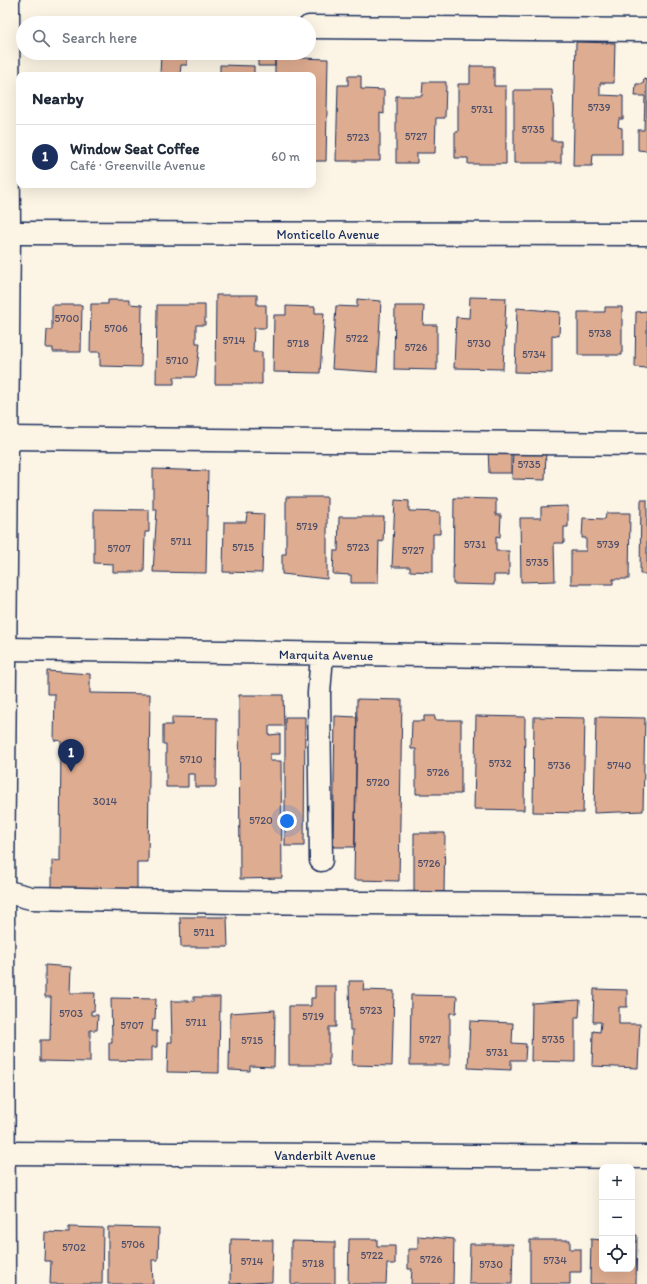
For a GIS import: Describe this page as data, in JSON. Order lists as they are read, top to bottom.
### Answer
{
  "streets": {
    "street": ["Monticello Avenue", "Marquita Avenue", "Vanderbilt Avenue"]
  },
  "house_numbers": [
    "5739",
    "5731",
    "5735",
    "5727",
    "5723",
    "5700",
    "5706",
    "5738",
    "5722",
    "5714",
    "5718",
    "5730",
    "5726",
    "5734",
    "5710",
    "5735",
    "5719",
    "5711",
    "5731",
    "5739",
    "5715",
    "5723",
    "5707",
    "5727",
    "5735",
    "5710",
    "5732",
    "5736",
    "5740",
    "5726",
    "5720",
    "3014",
    "5720",
    "5726",
    "5711",
    "5723",
    "5703",
    "5719",
    "5711",
    "5707",
    "5727",
    "5735",
    "5715",
    "5731",
    "5706",
    "5702",
    "5722",
    "5726",
    "5734",
    "5714",
    "5718",
    "5730"
  ],
  "page": {
    "search": "Search here",
    "heading": "Nearby",
    "list": [
      {
        "mark": "1",
        "name": "Window Seat Coffee",
        "note": "Café · Greenville Avenue",
        "value": "60 m"
      }
    ],
    "pins": "1",
    "map_buttons": ["+", "−"]
  }
}
